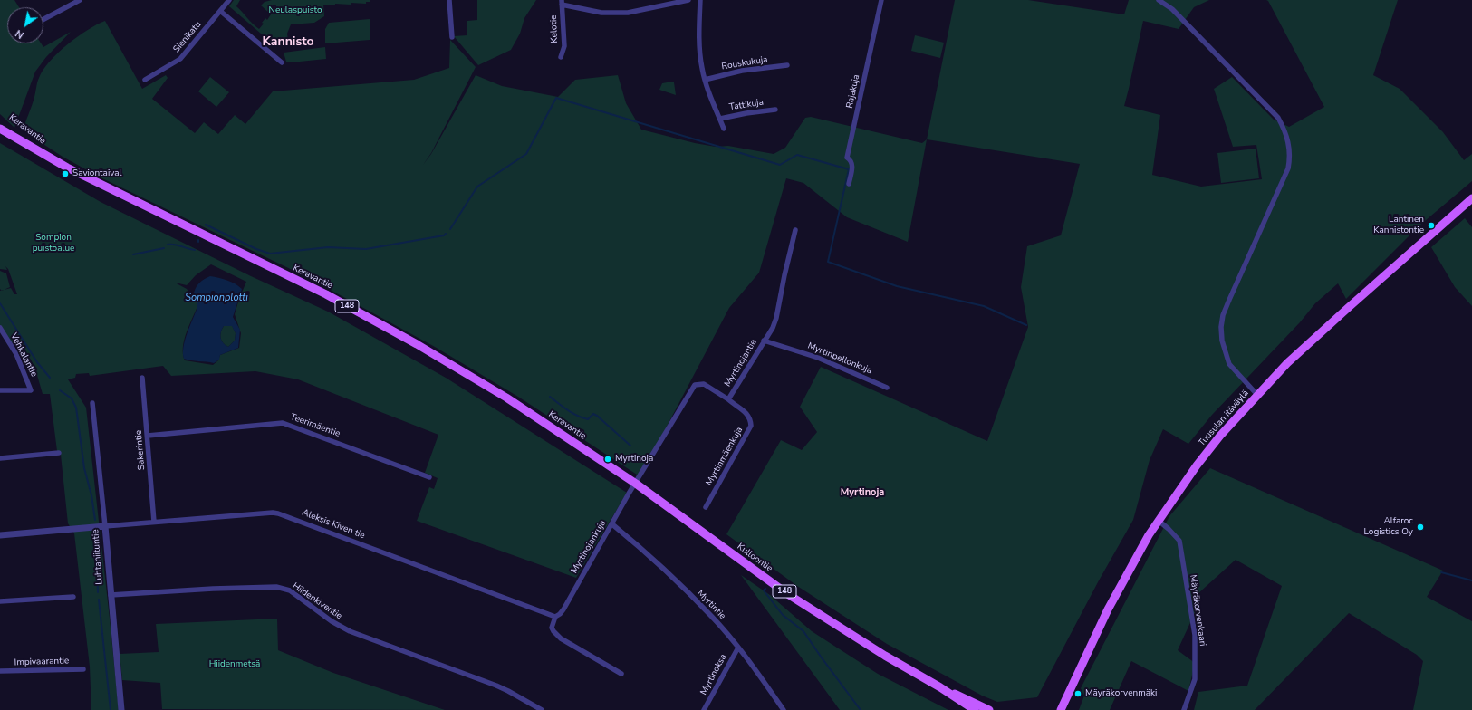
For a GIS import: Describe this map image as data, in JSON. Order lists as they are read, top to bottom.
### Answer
{
  "streets": {
    "main road": [
      "Keravantie",
      "148",
      "Tuusulan itäväylä",
      "Kulloontie"
    ],
    "street": [
      "Kelotie",
      "Sienikatu",
      "Rouskukuja",
      "Rajakuja",
      "Tattikuja",
      "Vehkalantie",
      "Myrtinpellonkuja",
      "Myrtinojantie",
      "Teerimäentie",
      "Sakerintie",
      "Myrtinmäenkuja",
      "Aleksis Kiven tie",
      "Myrtinojankuja",
      "Luhtaniituntie",
      "Hiidenkiventie",
      "Myrtintie",
      "Mäyräkorvenkaari",
      "Impivaarantie",
      "Myrtinoksa"
    ]
  },
  "crossings": [
    ["Keravantie", "Myrtinojantie"],
    ["Keravantie", "Myrtinojankuja"],
    ["Keravantie", "Kulloontie"],
    ["Myrtinpellonkuja", "Myrtinojantie"],
    ["Myrtinojantie", "Myrtinmäenkuja"],
    ["Myrtinojantie", "Myrtinojankuja"],
    ["Myrtinojantie", "Kulloontie"],
    ["Tuusulan itäväylä", "Mäyräkorvenkaari"],
    ["Teerimäentie", "Sakerintie"],
    ["Sakerintie", "Aleksis Kiven tie"],
    ["Aleksis Kiven tie", "Myrtinojankuja"],
    ["Aleksis Kiven tie", "Luhtaniituntie"],
    ["Myrtinojankuja", "Kulloontie"],
    ["Myrtinojankuja", "Myrtintie"],
    ["Luhtaniituntie", "Hiidenkiventie"],
    ["Myrtintie", "Myrtinoksa"]
  ],
  "districts": ["Kannisto", "Myrtinoja"],
  "water": ["Sompionplotti"],
  "parks": ["Neulaspuisto", "Sompion puistoalue", "Hiidenmetsä"],
  "places": [
    "Saviontaival",
    "Läntinen Kannistontie",
    "Myrtinoja",
    "Alfaroc Logistics Oy",
    "Mäyräkorvenmäki"
  ],
  "north": "bottom left"
}
